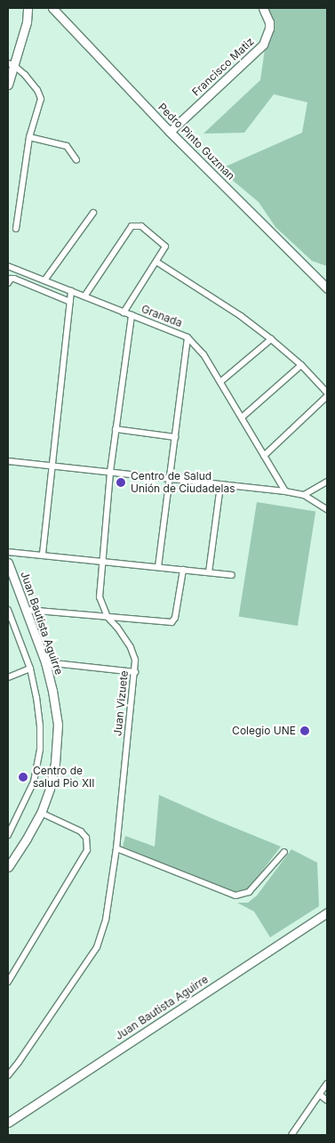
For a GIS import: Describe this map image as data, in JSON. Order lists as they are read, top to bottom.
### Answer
{
  "streets": {
    "main road": ["Francisco Matiz", "Pedro Pinto Guzman", "Juan Bautista Aguirre"],
    "street": ["Granada", "Juan Vizuete"]
  },
  "crossings": [
    ["Francisco Matiz", "Pedro Pinto Guzman"],
    ["Granada", "Juan Vizuete"]
  ],
  "places": ["Centro de Salud Unión de Ciudadelas", "Colegio UNE", "Centro de salud Pio XII"]
}
